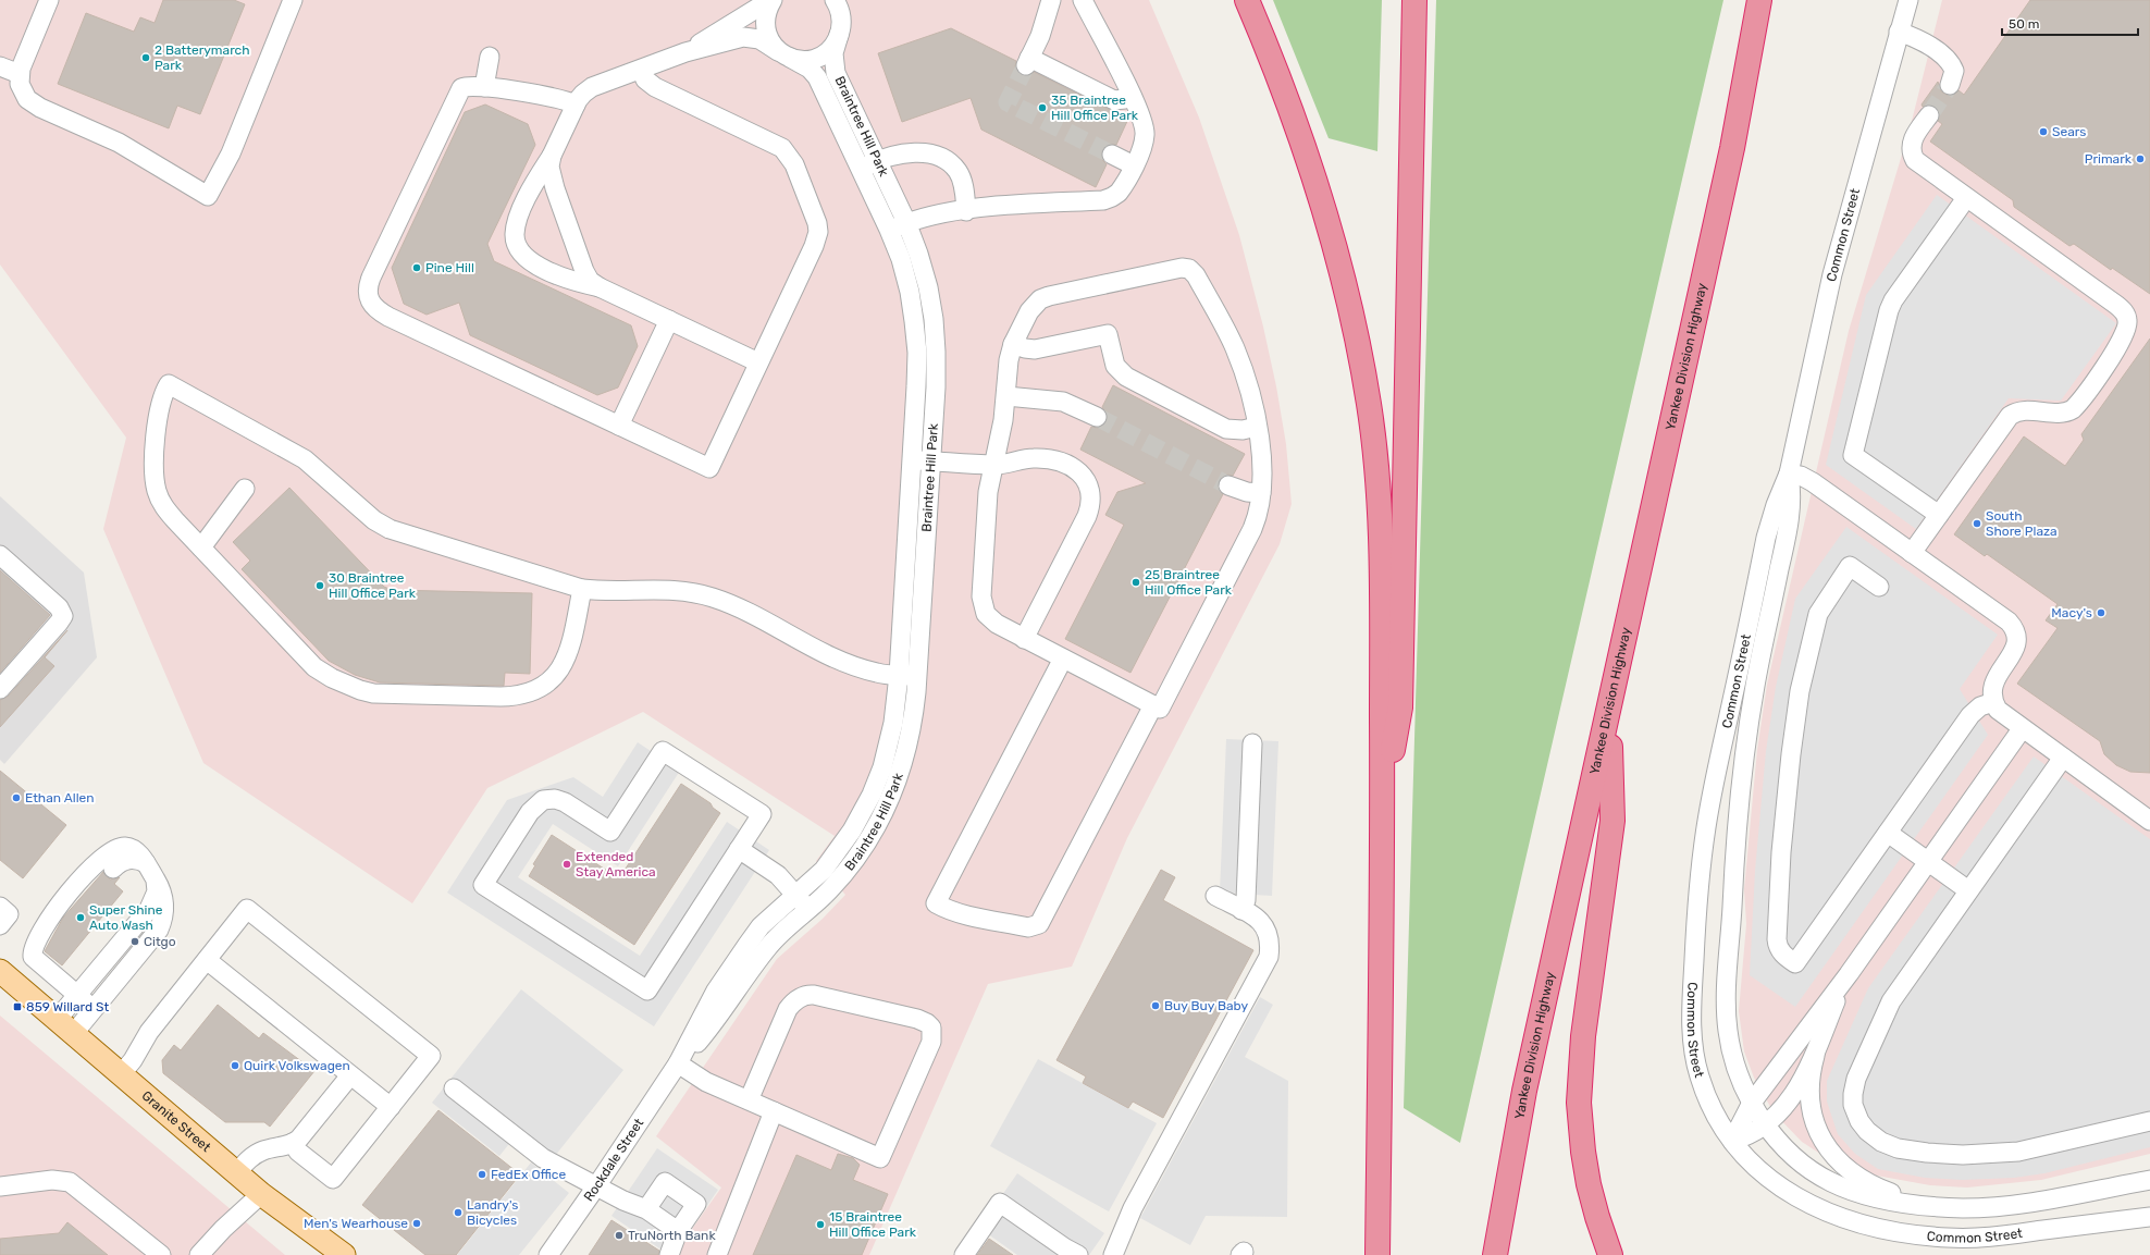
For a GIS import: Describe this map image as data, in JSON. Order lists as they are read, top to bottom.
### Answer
{
  "streets": {
    "highway": ["Yankee Division Highway"],
    "main road": ["Granite Street"],
    "street": ["Braintree Hill Park", "Common Street", "Rockdale Street"]
  },
  "crossings": [
    ["Braintree Hill Park", "Rockdale Street"]
  ],
  "places": {
    "other": [
      "2 Batterymarch Park",
      "35 Braintree Hill Office Park",
      "Sears",
      "Primark",
      "Pine Hill",
      "South Shore Plaza",
      "25 Braintree Hill Office Park",
      "30 Braintree Hill Office Park",
      "Macy's",
      "Ethan Allen",
      "Extended Stay America",
      "Super Shine Auto Wash",
      "Citgo",
      "Buy Buy Baby",
      "Quirk Volkswagen",
      "FedEx Office",
      "Landry's Bicycles",
      "Men's Wearhouse",
      "15 Braintree Hill Office Park",
      "TruNorth Bank"
    ],
    "transit": ["859 Willard St"]
  },
  "scale_bar": "50 m"
}
